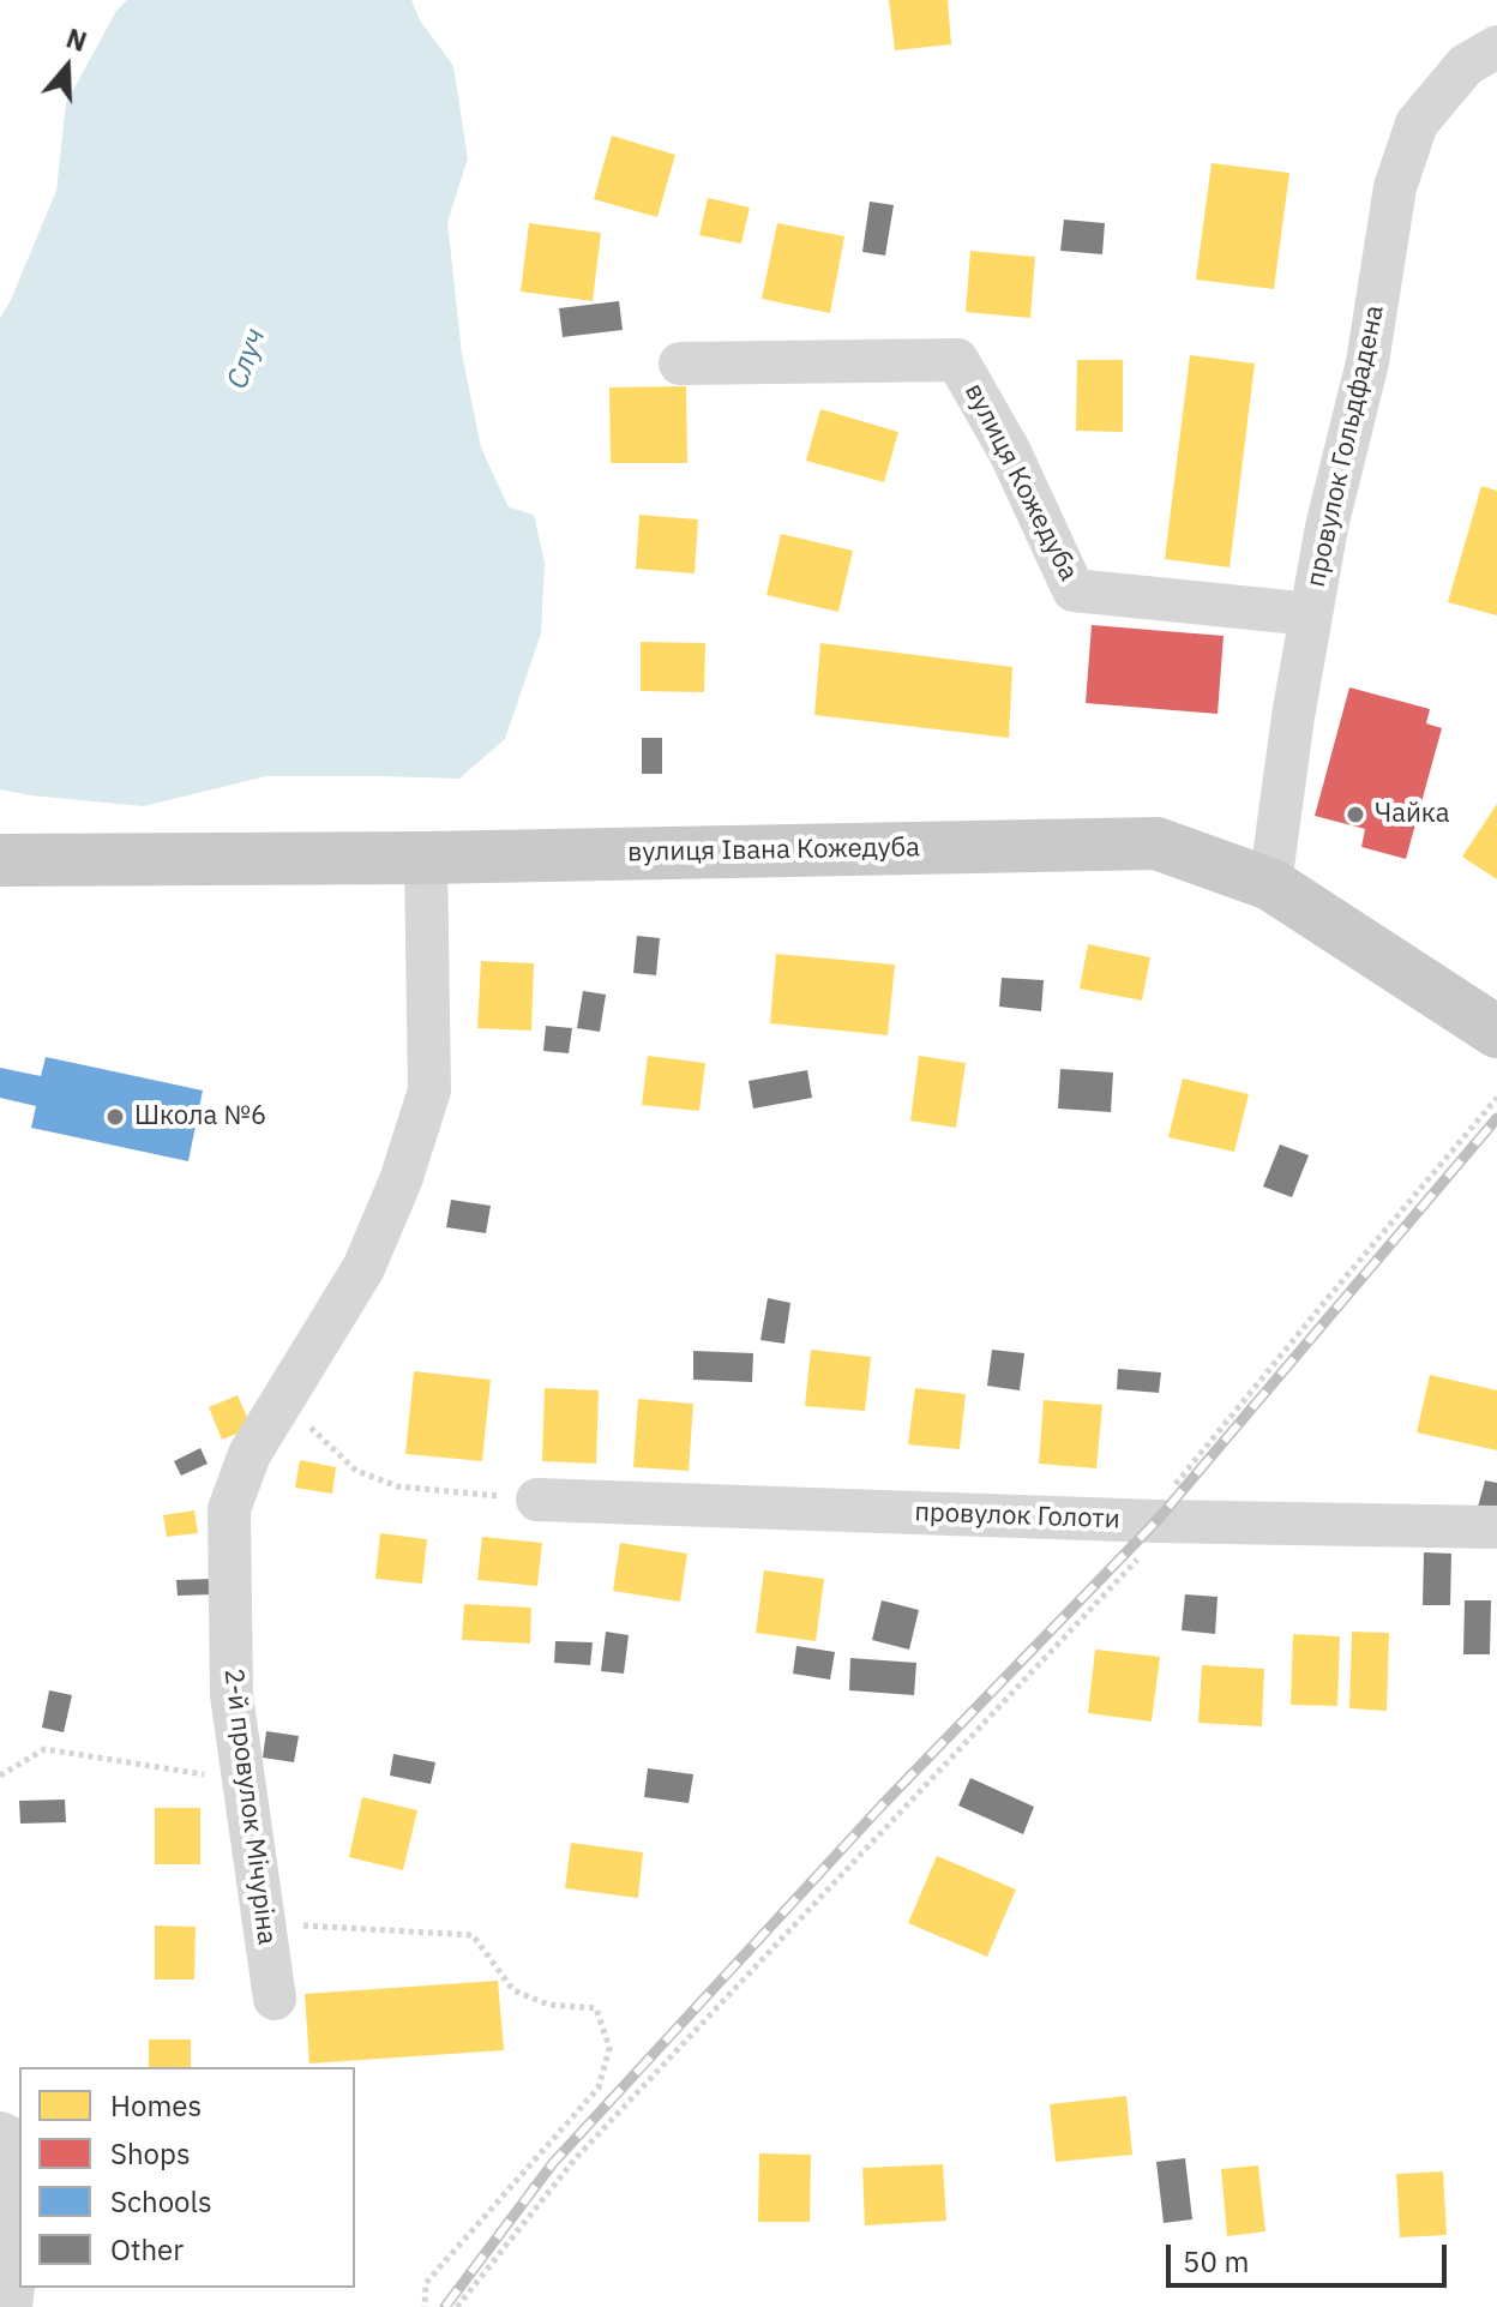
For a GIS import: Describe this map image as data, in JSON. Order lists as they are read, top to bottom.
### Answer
{
  "streets": {
    "main road": ["вулиця Івана Кожедуба"],
    "street": [
      "провулок Гольдфадена",
      "вулиця Кожедуба",
      "провулок Голоти",
      "2-й провулок Мічуріна"
    ]
  },
  "crossings": [
    ["провулок Гольдфадена", "вулиця Кожедуба"],
    ["провулок Гольдфадена", "вулиця Івана Кожедуба"],
    ["вулиця Івана Кожедуба", "2-й провулок Мічуріна"]
  ],
  "water": ["Случ"],
  "places": ["Чайка", "Школа №6"],
  "legend": [
    "Homes",
    "Shops",
    "Schools",
    "Other"
  ],
  "scale_bar": "50 m",
  "north": "top"
}
